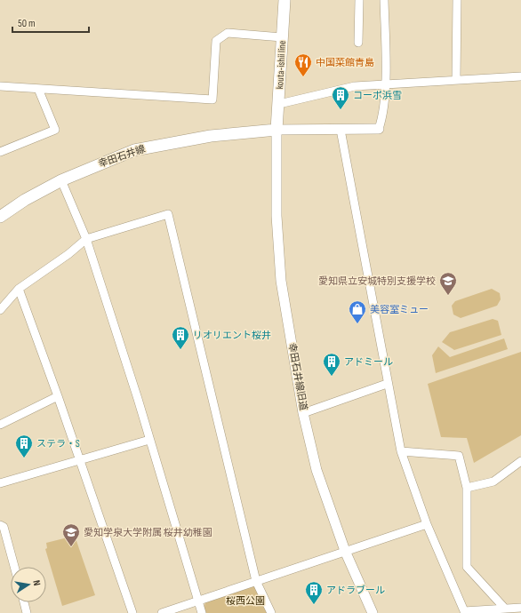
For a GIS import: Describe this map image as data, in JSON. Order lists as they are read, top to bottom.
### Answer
{
  "streets": {
    "main road": ["kouta-ishii line", "幸田石井線"],
    "street": ["幸田石井線旧道"]
  },
  "crossings": [
    ["kouta-ishii line", "幸田石井線"],
    ["kouta-ishii line", "幸田石井線旧道"],
    ["幸田石井線", "幸田石井線旧道"]
  ],
  "parks": ["桜西公園"],
  "places": {
    "restaurant": ["中国菜館青島"],
    "building": [
      "コーポ浜雪",
      "リオリエント桜井",
      "アドミール",
      "ステラ・S",
      "アドラブール"
    ],
    "school or university": ["愛知県立安城特別支援学校", "愛知学泉大学附属 桜井幼稚園"],
    "shop": ["美容室ミュー"]
  },
  "scale_bar": "50 m",
  "north": "right"
}
